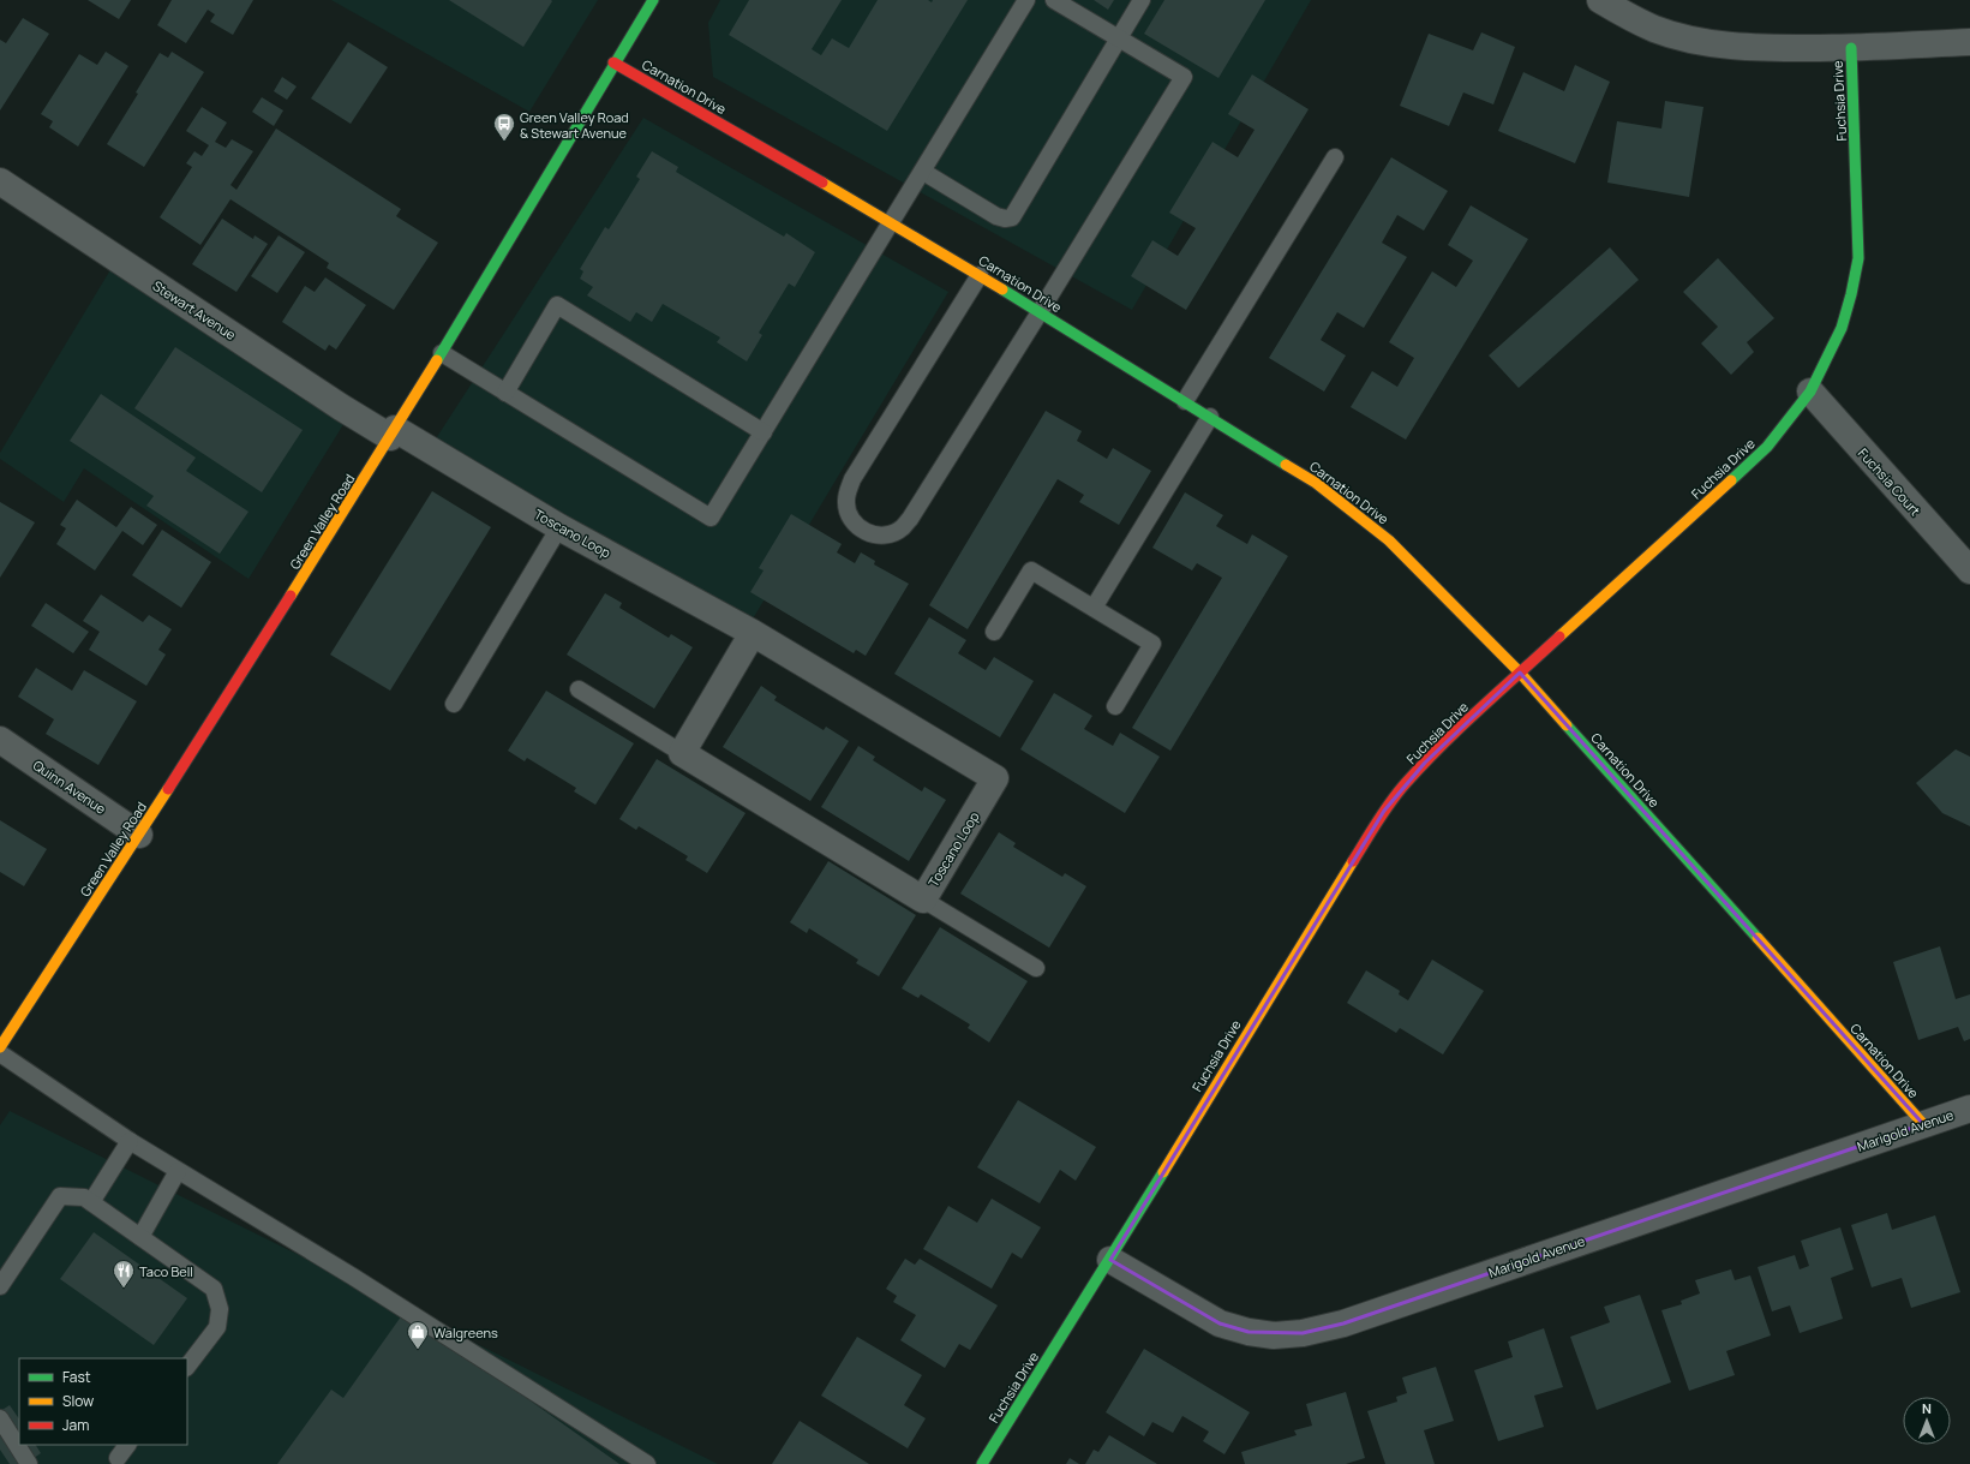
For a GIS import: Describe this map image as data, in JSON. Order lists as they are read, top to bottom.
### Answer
{
  "streets": {
    "street": [
      "Carnation Drive",
      "Fuchsia Drive",
      "Stewart Avenue",
      "Fuchsia Court",
      "Green Valley Road",
      "Toscano Loop",
      "Quinn Avenue",
      "Marigold Avenue"
    ]
  },
  "crossings": [
    ["Carnation Drive", "Fuchsia Drive"],
    ["Carnation Drive", "Green Valley Road"],
    ["Carnation Drive", "Marigold Avenue"],
    ["Fuchsia Drive", "Fuchsia Court"],
    ["Fuchsia Drive", "Marigold Avenue"],
    ["Stewart Avenue", "Green Valley Road"],
    ["Stewart Avenue", "Toscano Loop"],
    ["Green Valley Road", "Toscano Loop"],
    ["Green Valley Road", "Quinn Avenue"]
  ],
  "places": {
    "bus stop": ["Green Valley Road & Stewart Avenue"],
    "restaurant": ["Taco Bell"],
    "shop": ["Walgreens"]
  },
  "legend": ["Fast", "Slow", "Jam"],
  "north": "top"
}
